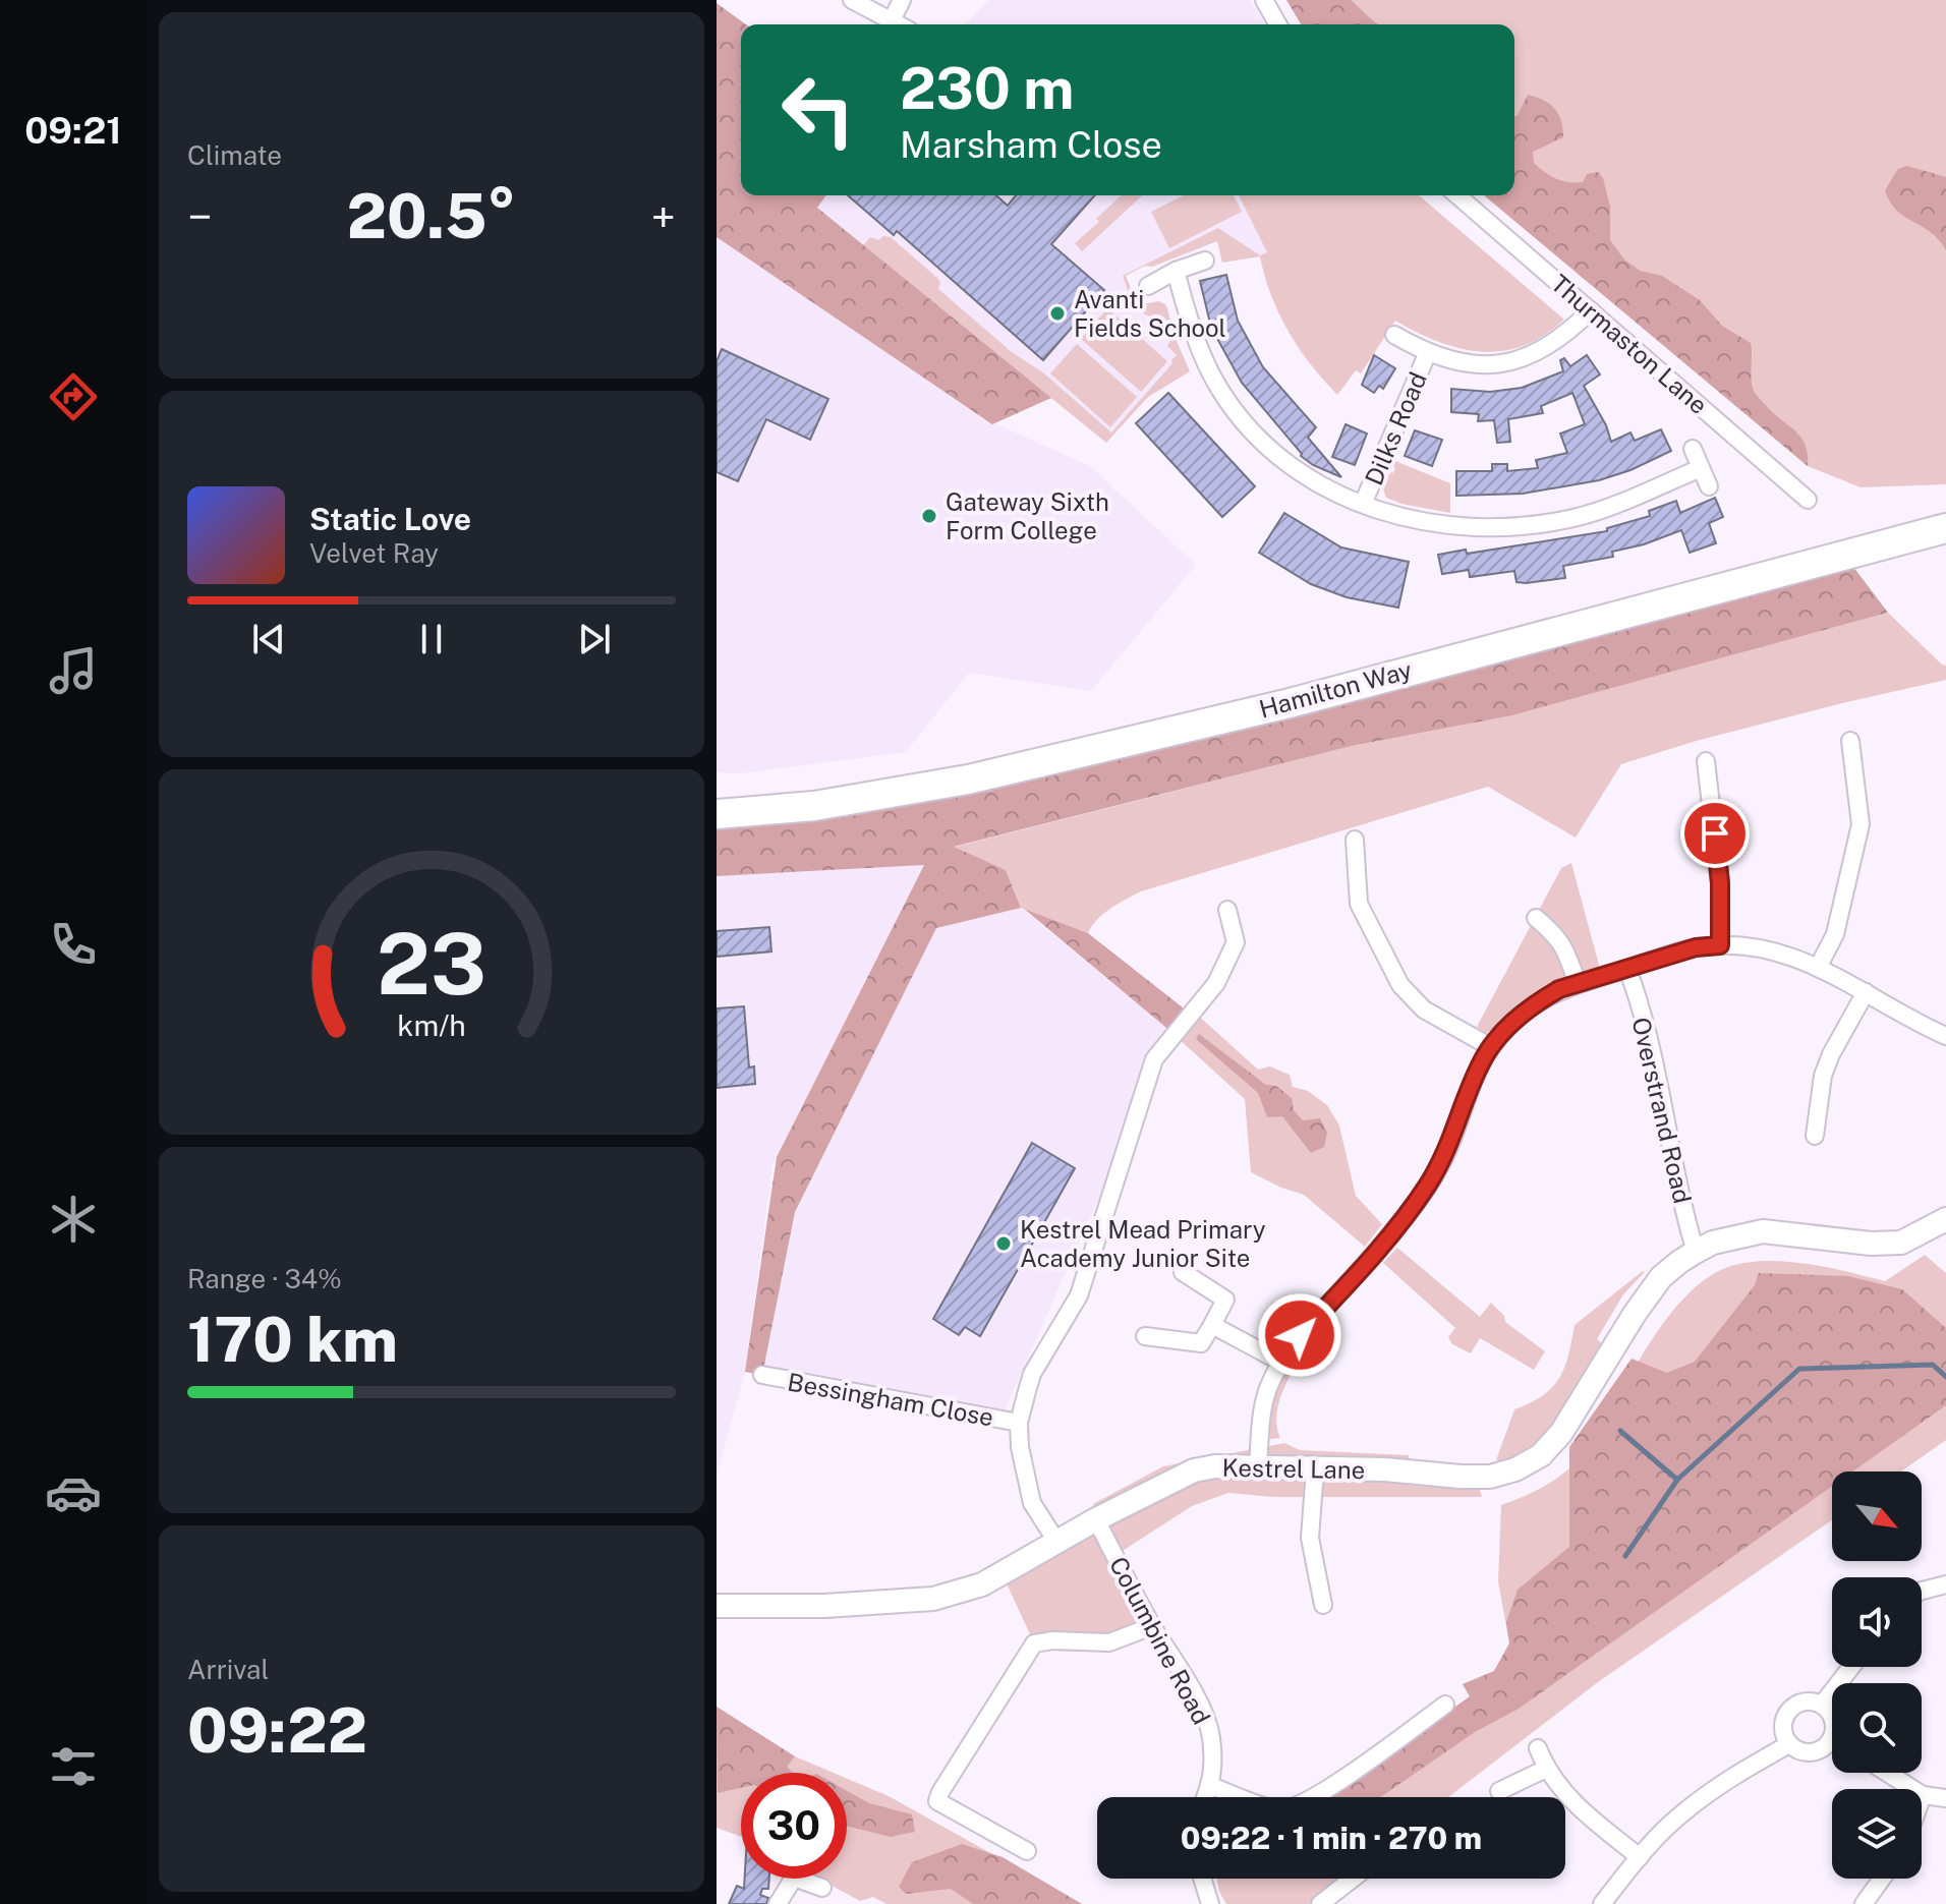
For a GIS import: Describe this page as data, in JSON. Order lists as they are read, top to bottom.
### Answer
{
  "streets": {
    "highway": ["Hamilton Way"],
    "street": [
      "Thurmaston Lane",
      "Dilks Road",
      "Overstrand Road",
      "Bessingham Close",
      "Kestrel Lane",
      "Columbine Road"
    ]
  },
  "crossings": [
    ["Overstrand Road", "Kestrel Lane"],
    ["Kestrel Lane", "Columbine Road"]
  ],
  "places": ["Avanti Fields School", "Gateway Sixth Form College", "Kestrel Mead Primary Academy Junior Site"],
  "north": "bottom right",
  "page": {
    "tabs": "09:21",
    "tile": [
      "Climate",
      ["Range · 34%", "170 km"],
      ["Arrival", "09:22"]
    ],
    "turn": ["230 m", "Marsham Close"],
    "heat": ["−", "20.5°", "+"],
    "song": ["Static Love", "Velvet Ray"],
    "limit": "30",
    "trip": "09:22 · 1 min · 270 m",
    "gauge": ["23", "km/h"]
  }
}
